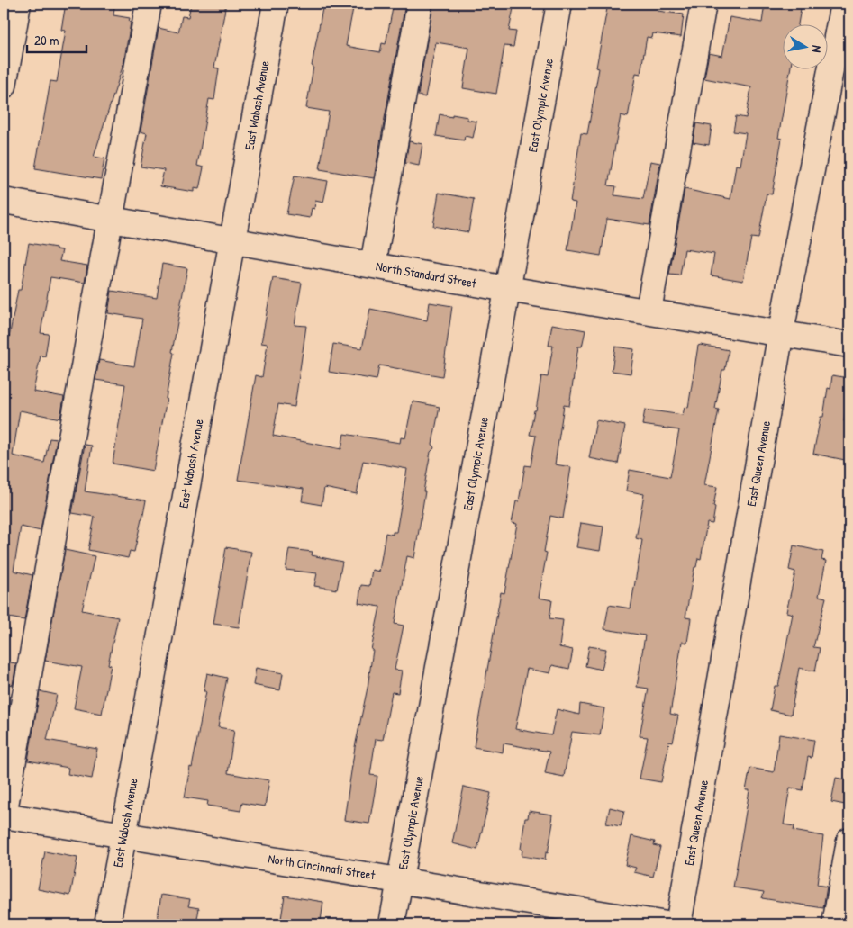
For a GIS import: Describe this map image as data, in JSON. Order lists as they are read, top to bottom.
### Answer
{
  "streets": {
    "street": [
      "East Wabash Avenue",
      "East Olympic Avenue",
      "North Standard Street",
      "East Queen Avenue",
      "North Cincinnati Street"
    ]
  },
  "crossings": [
    ["East Wabash Avenue", "North Standard Street"],
    ["East Wabash Avenue", "North Cincinnati Street"],
    ["East Olympic Avenue", "North Standard Street"],
    ["East Olympic Avenue", "North Cincinnati Street"],
    ["North Standard Street", "East Queen Avenue"]
  ],
  "scale_bar": "20 m",
  "north": "right"
}
